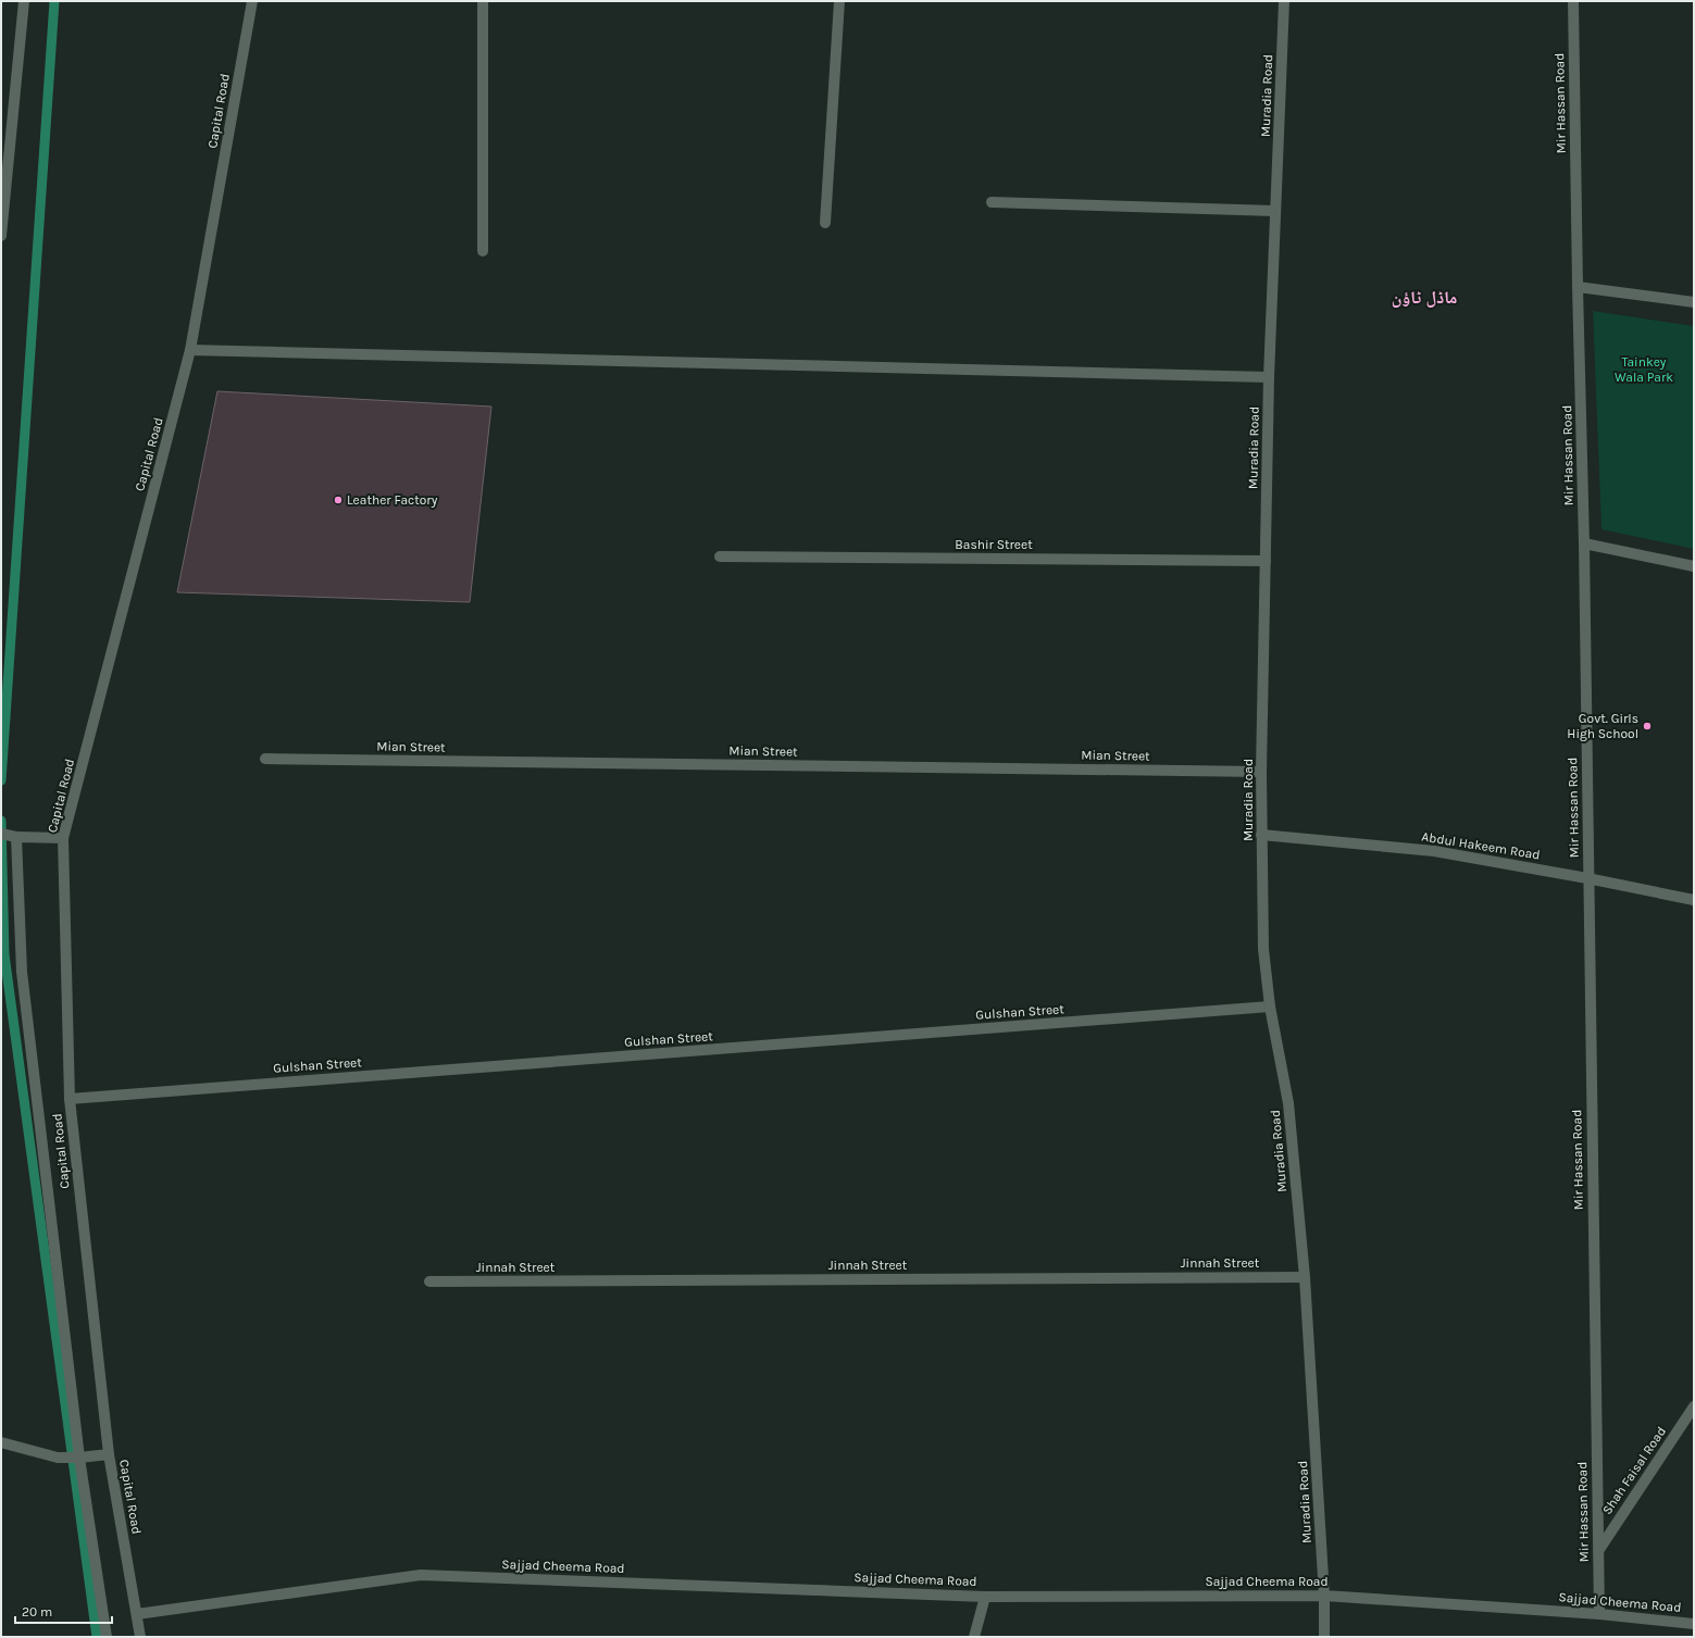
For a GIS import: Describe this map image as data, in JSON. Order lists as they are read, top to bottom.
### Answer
{
  "streets": {
    "street": [
      "Muradia Road",
      "Mir Hassan Road",
      "Capital Road",
      "Bashir Street",
      "Mian Street",
      "Abdul Hakeem Road",
      "Gulshan Street",
      "Jinnah Street",
      "Shah Faisal Road",
      "Sajjad Cheema Road"
    ]
  },
  "crossings": [
    ["Muradia Road", "Bashir Street"],
    ["Muradia Road", "Mian Street"],
    ["Muradia Road", "Abdul Hakeem Road"],
    ["Muradia Road", "Gulshan Street"],
    ["Muradia Road", "Jinnah Street"],
    ["Muradia Road", "Sajjad Cheema Road"],
    ["Mir Hassan Road", "Abdul Hakeem Road"],
    ["Mir Hassan Road", "Shah Faisal Road"],
    ["Mir Hassan Road", "Sajjad Cheema Road"],
    ["Capital Road", "Gulshan Street"],
    ["Capital Road", "Sajjad Cheema Road"]
  ],
  "districts": ["ماڈل ٹاؤن"],
  "parks": ["Tainkey Wala Park"],
  "places": ["Leather Factory", "Govt. Girls High School"],
  "scale_bar": "20 m"
}
